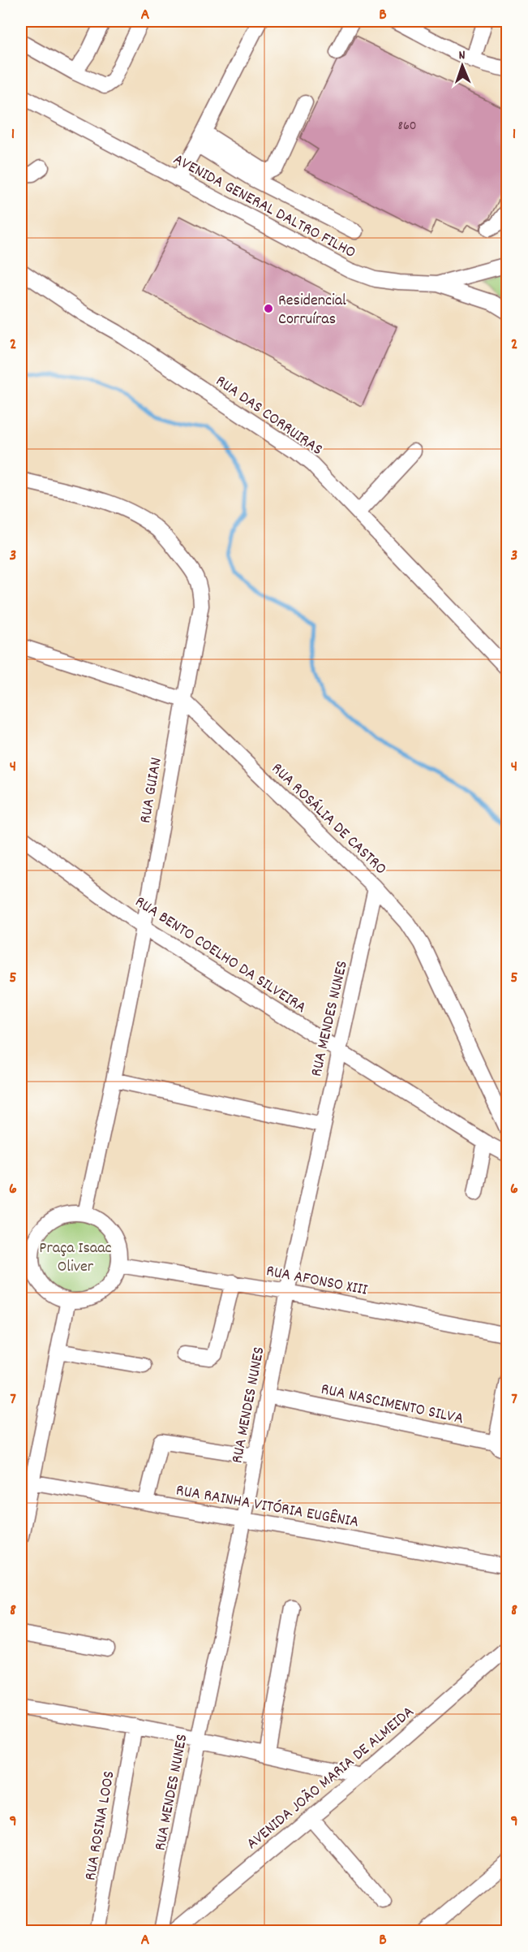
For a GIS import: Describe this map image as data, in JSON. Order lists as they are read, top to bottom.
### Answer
{
  "streets": {
    "street": [
      "AVENIDA GENERAL DALTRO FILHO",
      "RUA DAS CORRUIRAS",
      "RUA GUIAN",
      "RUA ROSÁLIA DE CASTRO",
      "RUA BENTO COELHO DA SILVEIRA",
      "RUA MENDES NUNES",
      "RUA AFONSO XIII",
      "RUA NASCIMENTO SILVA",
      "RUA RAINHA VITÓRIA EUGÊNIA",
      "AVENIDA JOÃO MARIA DE ALMEIDA",
      "RUA ROSINA LOOS"
    ]
  },
  "crossings": [
    ["RUA GUIAN", "RUA ROSÁLIA DE CASTRO"],
    ["RUA GUIAN", "RUA BENTO COELHO DA SILVEIRA"],
    ["RUA GUIAN", "RUA AFONSO XIII"],
    ["RUA ROSÁLIA DE CASTRO", "RUA MENDES NUNES"],
    ["RUA BENTO COELHO DA SILVEIRA", "RUA MENDES NUNES"],
    ["RUA MENDES NUNES", "RUA AFONSO XIII"],
    ["RUA MENDES NUNES", "RUA NASCIMENTO SILVA"],
    ["RUA MENDES NUNES", "RUA RAINHA VITÓRIA EUGÊNIA"]
  ],
  "parks": ["Praça Isaac Oliver"],
  "places": ["Residencial Corruíras"],
  "house_numbers": ["860"],
  "north": "top",
  "grid": {
    "columns": ["A", "B"],
    "rows": [
      "1",
      "2",
      "3",
      "4",
      "5",
      "6",
      "7",
      "8",
      "9"
    ]
  }
}
